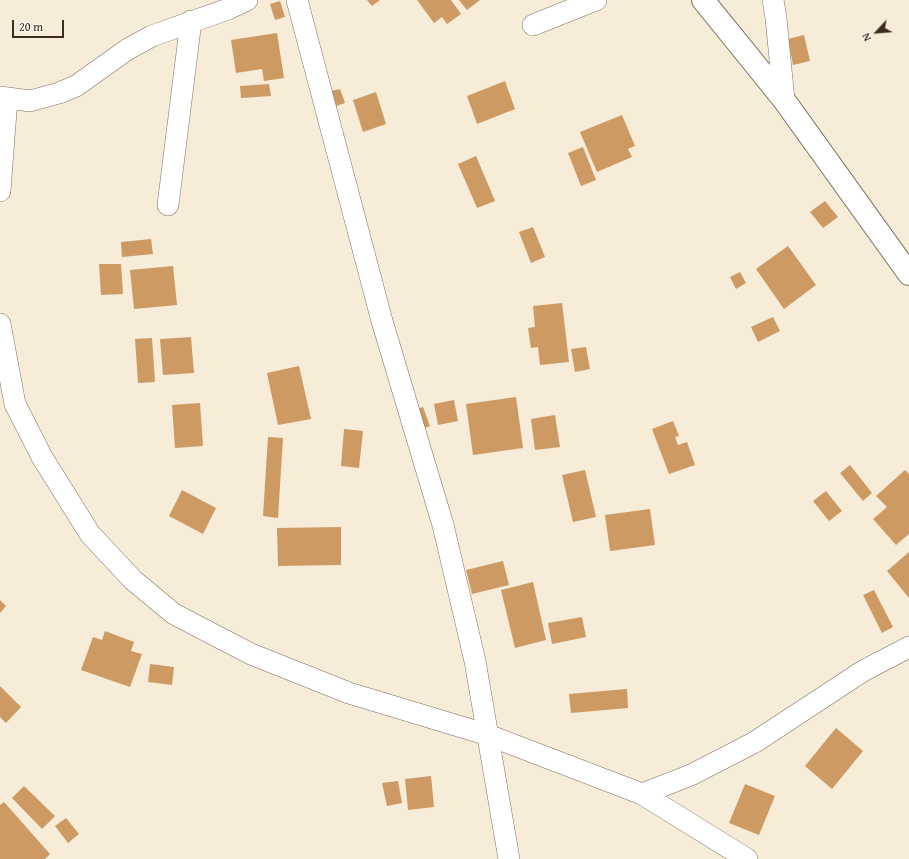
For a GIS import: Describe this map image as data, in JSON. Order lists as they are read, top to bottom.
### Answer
{
  "scale_bar": "20 m",
  "north": "bottom left"
}
